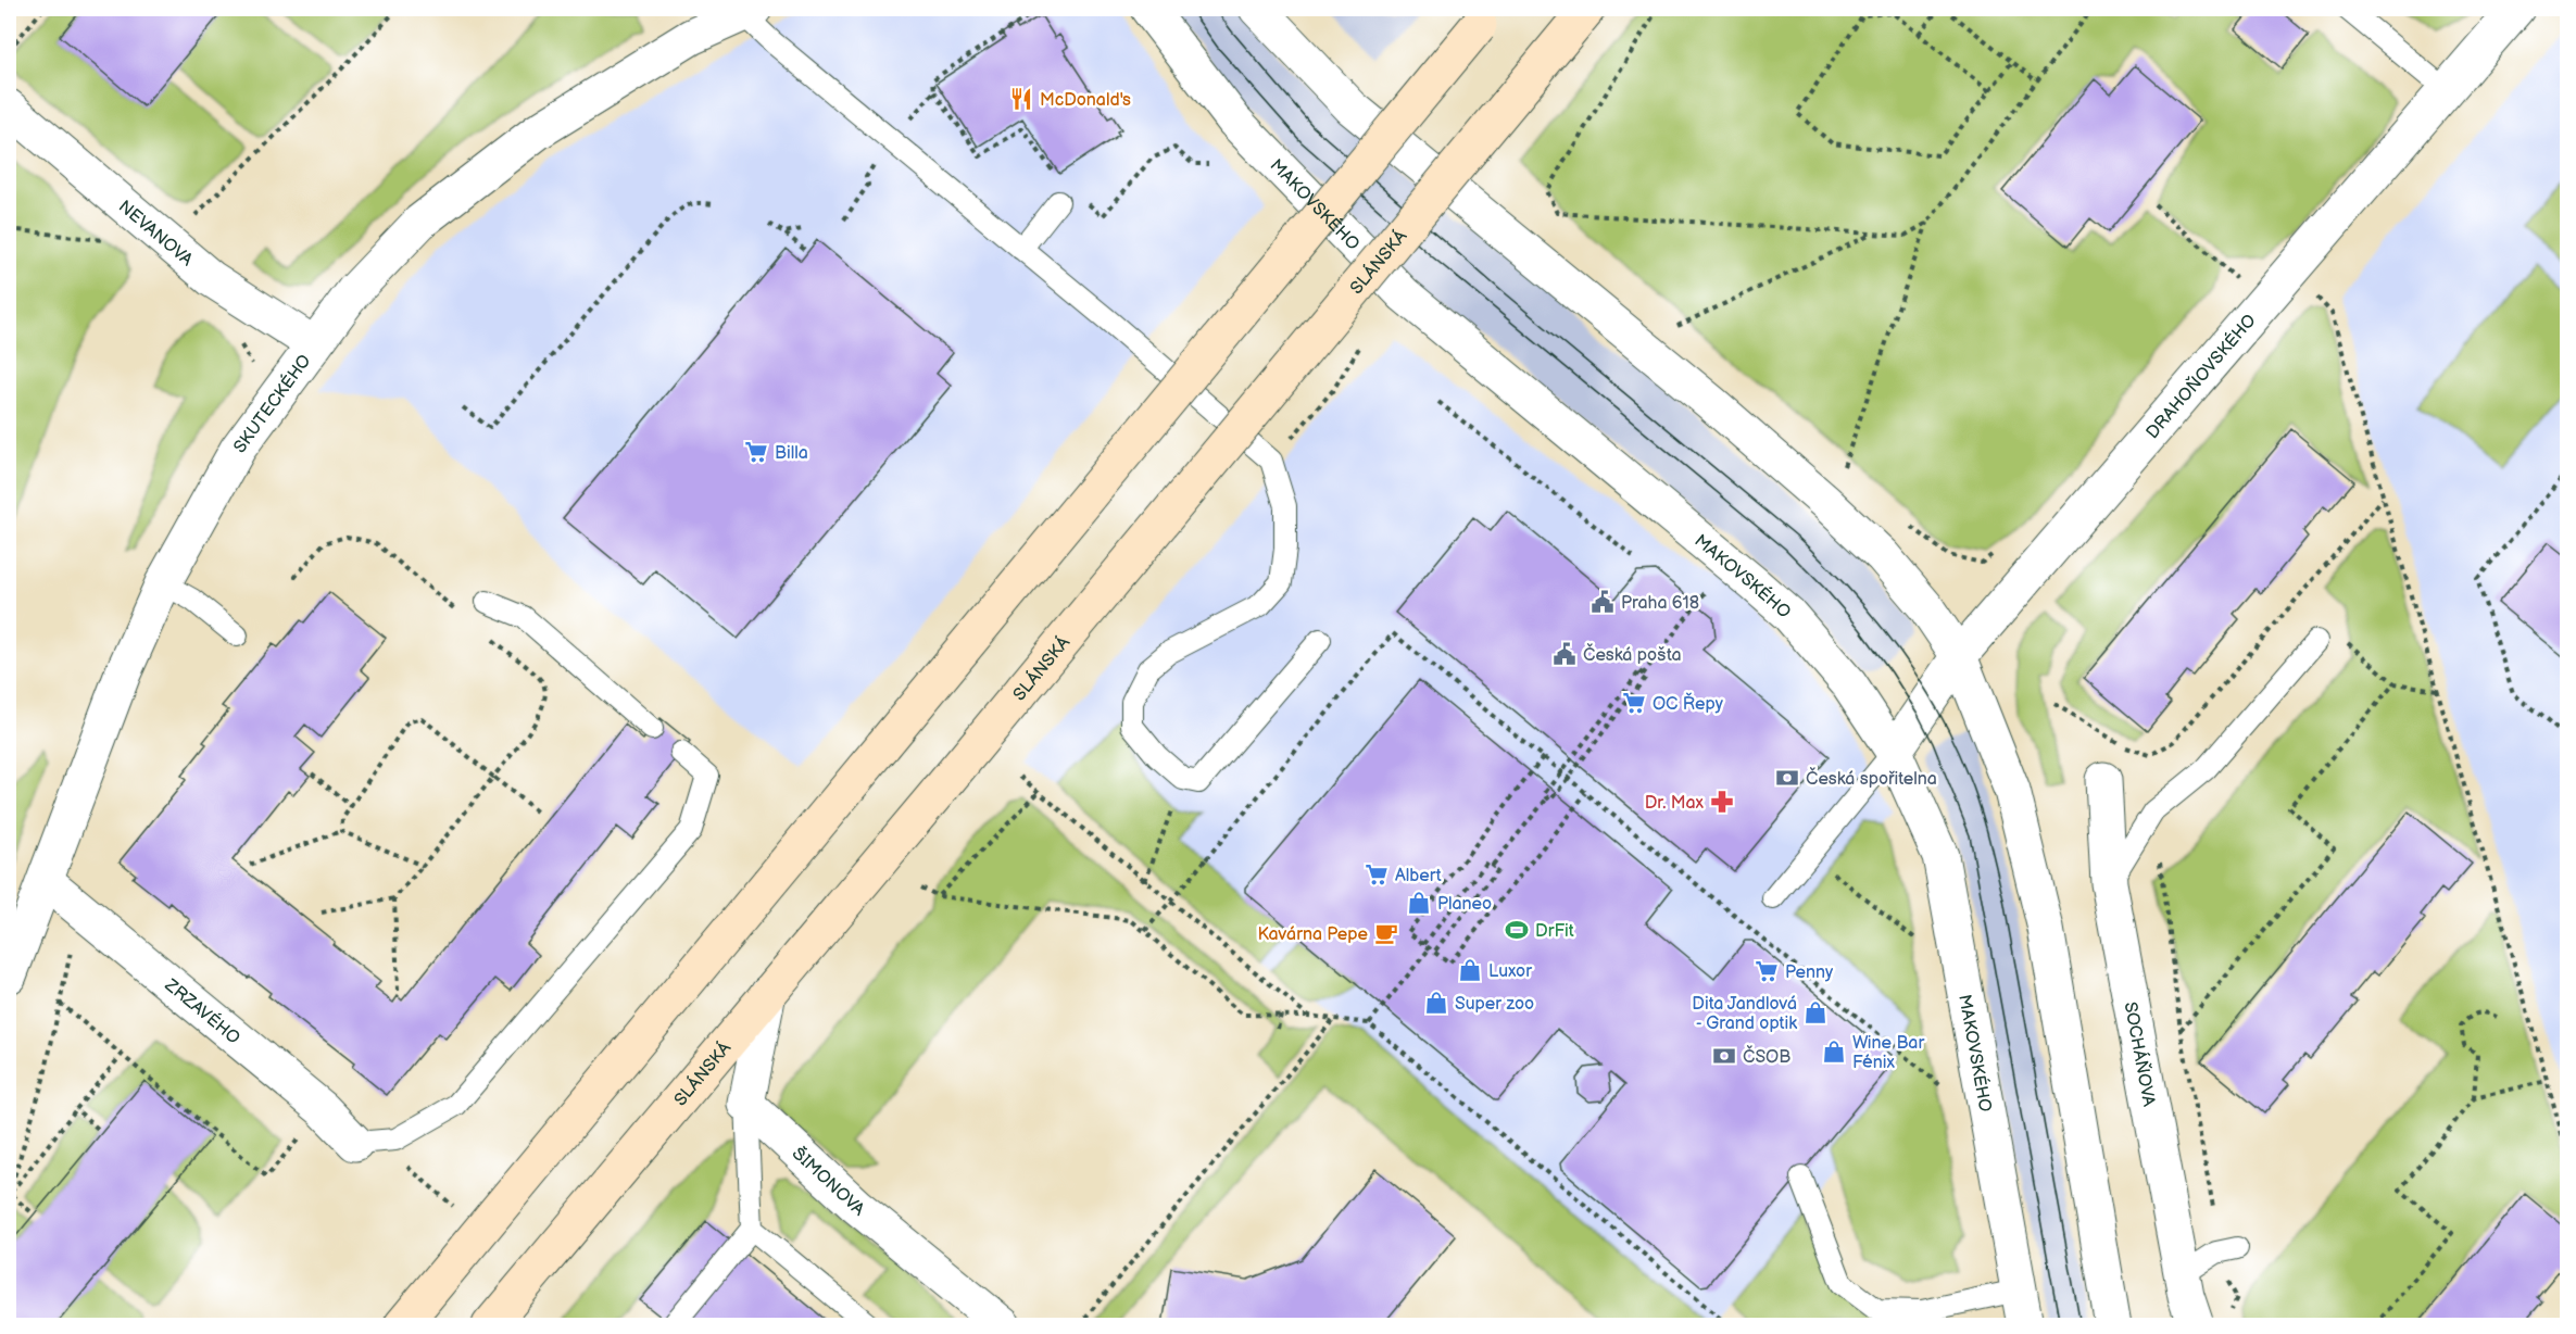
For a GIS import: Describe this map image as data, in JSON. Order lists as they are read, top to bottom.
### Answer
{
  "streets": {
    "main road": ["SLÁNSKÁ"],
    "street": [
      "MAKOVSKÉHO",
      "NEVANOVA",
      "DRAHOŇOVSKÉHO",
      "SKUTECKÉHO",
      "ZRZAVÉHO",
      "SOCHÁŇOVA",
      "ŠIMONOVA"
    ]
  },
  "crossings": [
    ["MAKOVSKÉHO", "DRAHOŇOVSKÉHO"],
    ["NEVANOVA", "SKUTECKÉHO"],
    ["SKUTECKÉHO", "ZRZAVÉHO"]
  ],
  "places": {
    "restaurant": ["McDonald's"],
    "supermarket": [
      "Billa",
      "OC Řepy",
      "Albert",
      "Penny"
    ],
    "public building": ["Praha 618", "Česká pošta"],
    "bank": ["Česká spořitelna", "ČSOB"],
    "pharmacy": ["Dr. Max"],
    "shop": [
      "Planeo",
      "Luxor",
      "Super zoo",
      "Dita Jandlová - Grand optik",
      "Wine Bar Fénix"
    ],
    "sports": ["DrFit"],
    "cafe": ["Kavárna Pepe"]
  }
}
